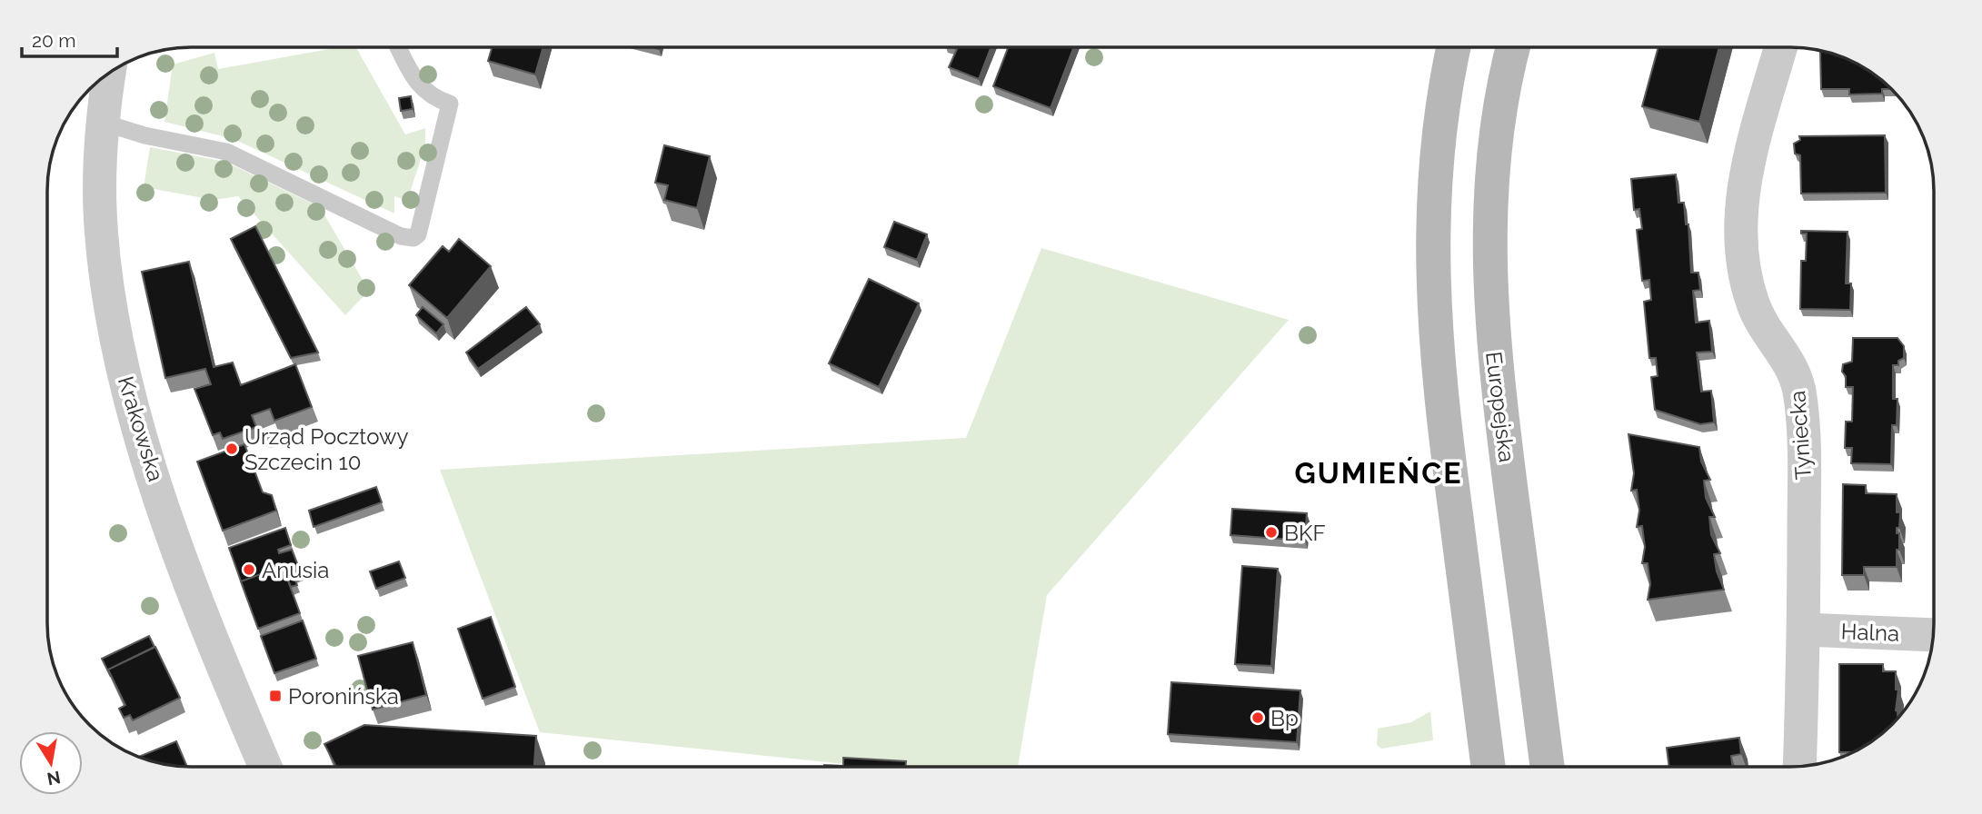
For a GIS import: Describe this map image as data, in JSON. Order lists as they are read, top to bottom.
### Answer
{
  "streets": {
    "main road": ["Europejska"],
    "street": ["Krakowska", "Tyniecka", "Halna"]
  },
  "crossings": [
    ["Tyniecka", "Halna"]
  ],
  "districts": ["GUMIEŃCE"],
  "places": {
    "other": [
      "Urząd Pocztowy Szczecin 10",
      "BKF",
      "Anusia",
      "Bp"
    ],
    "transit": ["Poronińska"]
  },
  "scale_bar": "20 m",
  "north": "bottom"
}
